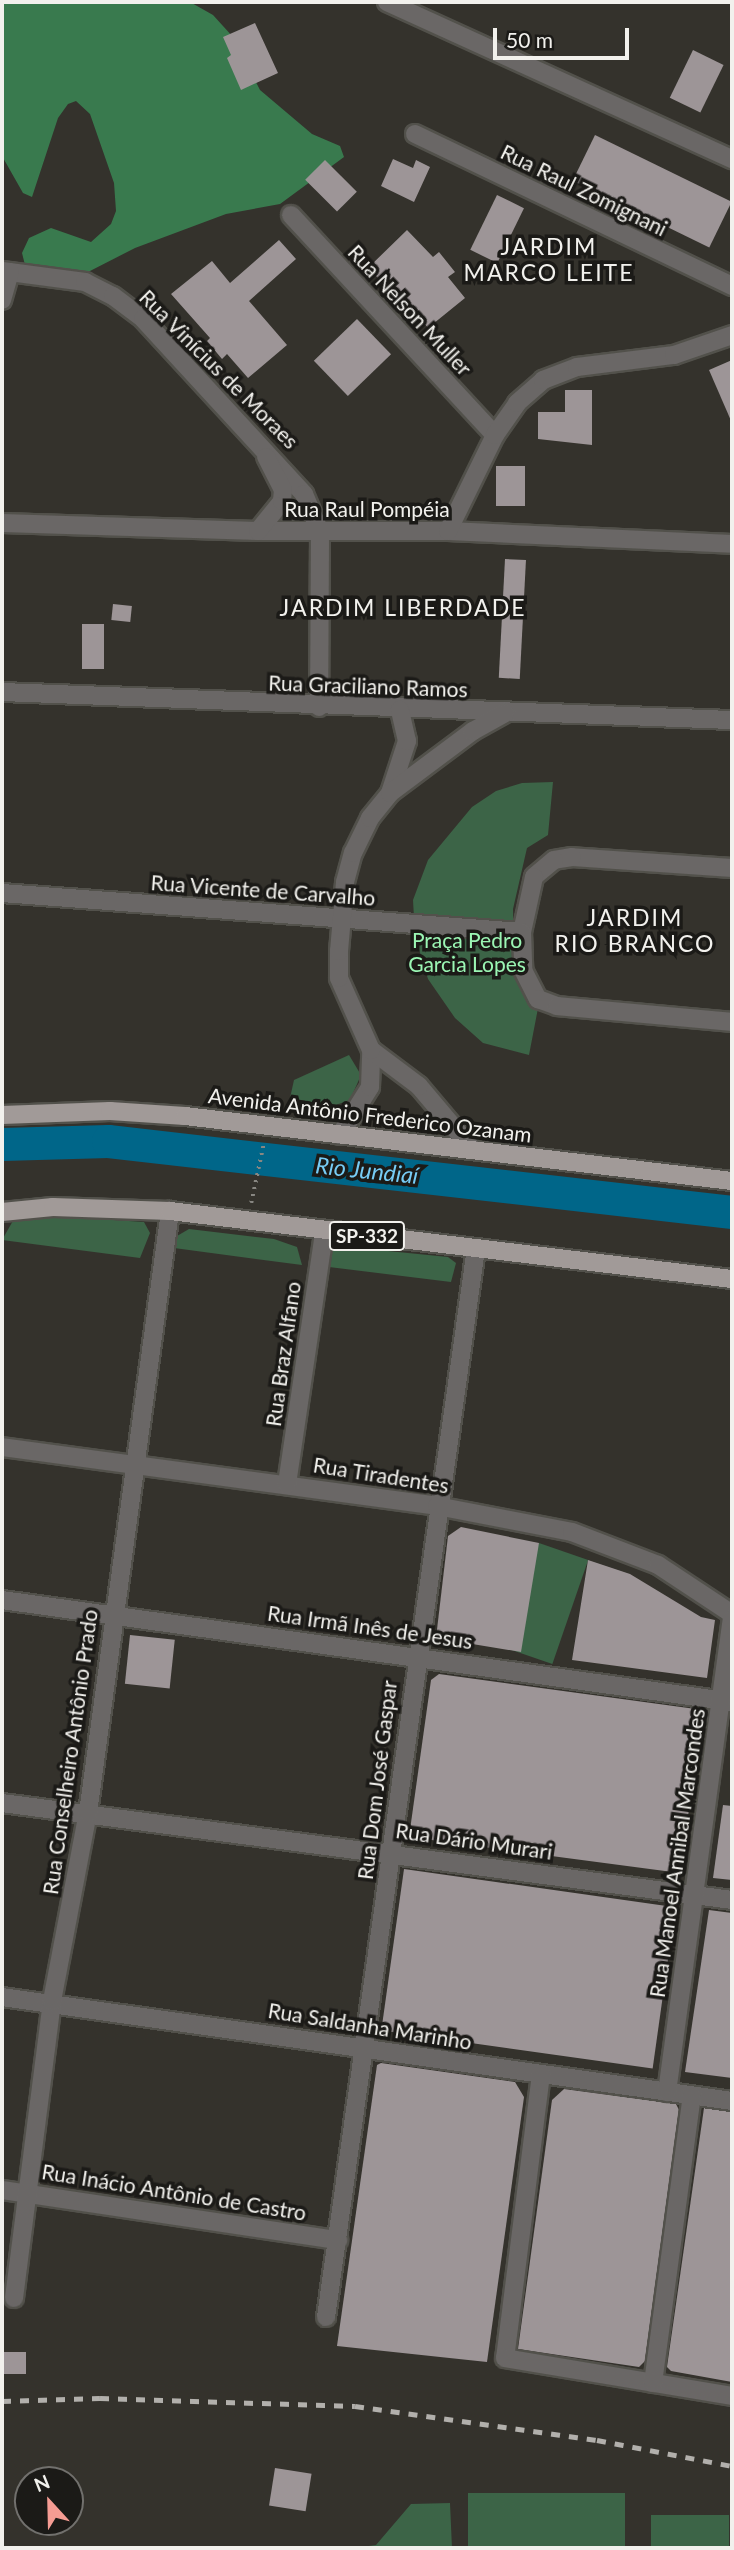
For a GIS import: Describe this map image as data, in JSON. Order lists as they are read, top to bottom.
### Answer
{
  "streets": {
    "main road": ["Avenida Antônio Frederico Ozanam", "SP-332"],
    "street": [
      "Rua Raul Zomignani",
      "Rua Nelson Muller",
      "Rua Vinícius de Moraes",
      "Rua Raul Pompéia",
      "Rua Graciliano Ramos",
      "Rua Vicente de Carvalho",
      "Rua Braz Alfano",
      "Rua Tiradentes",
      "Rua Irmã Inês de Jesus",
      "Rua Conselheiro Antônio Prado",
      "Rua Dom José Gaspar",
      "Rua Dário Murari",
      "Rua Manoel Annibal Marcondes",
      "Rua Saldanha Marinho",
      "Rua Inácio Antônio de Castro"
    ]
  },
  "crossings": [
    ["Rua Vinícius de Moraes", "Rua Raul Pompéia"],
    ["SP-332", "Rua Braz Alfano"],
    ["SP-332", "Rua Conselheiro Antônio Prado"],
    ["SP-332", "Rua Dom José Gaspar"],
    ["Rua Braz Alfano", "Rua Tiradentes"],
    ["Rua Tiradentes", "Rua Conselheiro Antônio Prado"],
    ["Rua Tiradentes", "Rua Dom José Gaspar"],
    ["Rua Irmã Inês de Jesus", "Rua Conselheiro Antônio Prado"],
    ["Rua Irmã Inês de Jesus", "Rua Dom José Gaspar"],
    ["Rua Irmã Inês de Jesus", "Rua Manoel Annibal Marcondes"],
    ["Rua Conselheiro Antônio Prado", "Rua Dário Murari"],
    ["Rua Conselheiro Antônio Prado", "Rua Saldanha Marinho"],
    ["Rua Conselheiro Antônio Prado", "Rua Inácio Antônio de Castro"],
    ["Rua Dom José Gaspar", "Rua Dário Murari"],
    ["Rua Dom José Gaspar", "Rua Saldanha Marinho"],
    ["Rua Dom José Gaspar", "Rua Inácio Antônio de Castro"],
    ["Rua Dário Murari", "Rua Manoel Annibal Marcondes"],
    ["Rua Manoel Annibal Marcondes", "Rua Saldanha Marinho"]
  ],
  "districts": ["JARDIM MARCO LEITE", "JARDIM LIBERDADE", "JARDIM RIO BRANCO"],
  "water": ["Rio Jundiaí"],
  "parks": ["Praça Pedro Garcia Lopes"],
  "scale_bar": "50 m",
  "north": "top"
}
